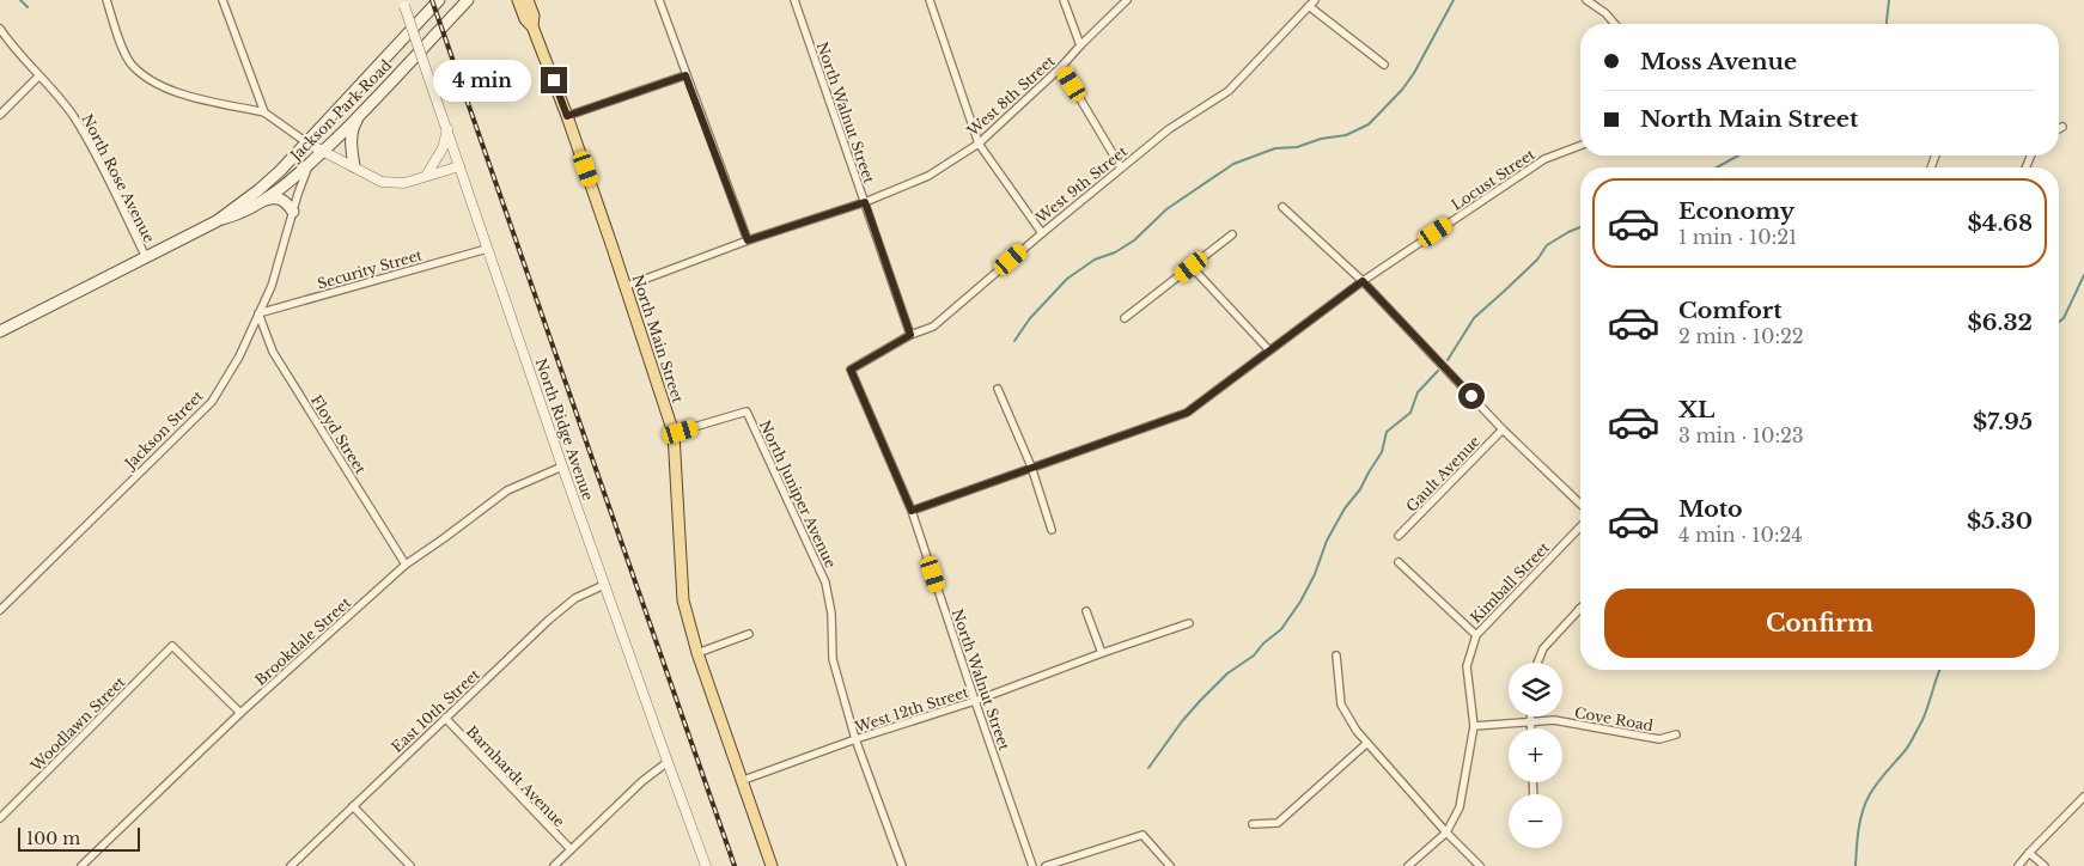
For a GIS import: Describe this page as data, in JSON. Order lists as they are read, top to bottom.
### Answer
{
  "streets": {
    "main road": ["Jackson Park Road", "North Main Street"],
    "street": [
      "West 8th Street",
      "North Walnut Street",
      "North Rose Avenue",
      "Locust Street",
      "West 9th Street",
      "Security Street",
      "Jackson Street",
      "North Ridge Avenue",
      "Floyd Street",
      "Gault Avenue",
      "North Juniper Avenue",
      "Kimball Street",
      "Brookdale Street",
      "West 12th Street",
      "East 10th Street",
      "Cove Road",
      "Woodlawn Street",
      "Barnhardt Avenue"
    ]
  },
  "crossings": [
    ["West 8th Street", "North Walnut Street"],
    ["West 8th Street", "North Main Street"],
    ["Jackson Park Road", "North Rose Avenue"],
    ["Jackson Park Road", "Jackson Street"],
    ["North Walnut Street", "Locust Street"],
    ["North Walnut Street", "West 9th Street"],
    ["North Walnut Street", "West 12th Street"],
    ["Security Street", "Jackson Street"],
    ["Security Street", "North Ridge Avenue"],
    ["Security Street", "Floyd Street"],
    ["North Main Street", "North Juniper Avenue"],
    ["North Main Street", "West 12th Street"],
    ["Jackson Street", "Floyd Street"],
    ["North Ridge Avenue", "Brookdale Street"],
    ["North Ridge Avenue", "East 10th Street"],
    ["Floyd Street", "Brookdale Street"],
    ["North Juniper Avenue", "West 12th Street"],
    ["Kimball Street", "Cove Road"],
    ["Brookdale Street", "Woodlawn Street"],
    ["East 10th Street", "Barnhardt Avenue"]
  ],
  "scale_bar": "100 m",
  "page": {
    "banner": ["Moss Avenue", "North Main Street"],
    "bubble": "4 min",
    "list": [
      {
        "name": "Economy",
        "note": "1 min · 10:21",
        "value": "$4.68"
      },
      {
        "name": "Comfort",
        "note": "2 min · 10:22",
        "value": "$6.32"
      },
      {
        "name": "XL",
        "note": "3 min · 10:23",
        "value": "$7.95"
      },
      {
        "name": "Moto",
        "note": "4 min · 10:24",
        "value": "$5.30"
      }
    ],
    "buttons": "Confirm",
    "map_buttons": ["+", "−"],
    "scale": "100 m"
  }
}
